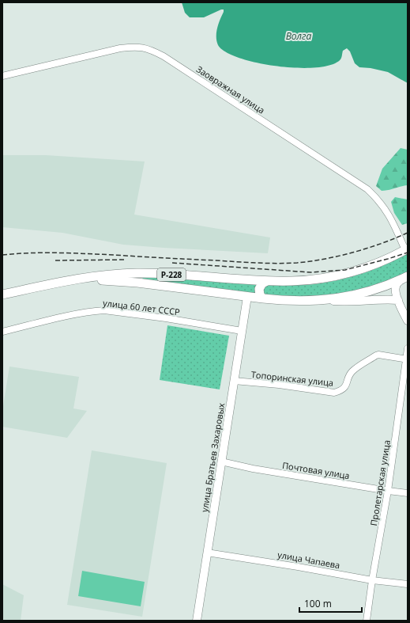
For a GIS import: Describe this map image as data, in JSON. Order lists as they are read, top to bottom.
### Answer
{
  "streets": {
    "highway": ["Р-228"],
    "main road": ["улица Братьев Захаровых"],
    "street": [
      "Заовражная улица",
      "улица 60 лет СССР",
      "Топоринская улица",
      "Почтовая улица",
      "Пролетарская улица",
      "улица Чапаева"
    ]
  },
  "crossings": [
    ["Заовражная улица", "Р-228"],
    ["Р-228", "улица Братьев Захаровых"],
    ["улица 60 лет СССР", "улица Братьев Захаровых"],
    ["Топоринская улица", "улица Братьев Захаровых"],
    ["Топоринская улица", "Пролетарская улица"],
    ["улица Братьев Захаровых", "Почтовая улица"],
    ["улица Братьев Захаровых", "улица Чапаева"],
    ["Почтовая улица", "Пролетарская улица"],
    ["Пролетарская улица", "улица Чапаева"]
  ],
  "water": ["Волга"],
  "scale_bar": "100 m"
}
